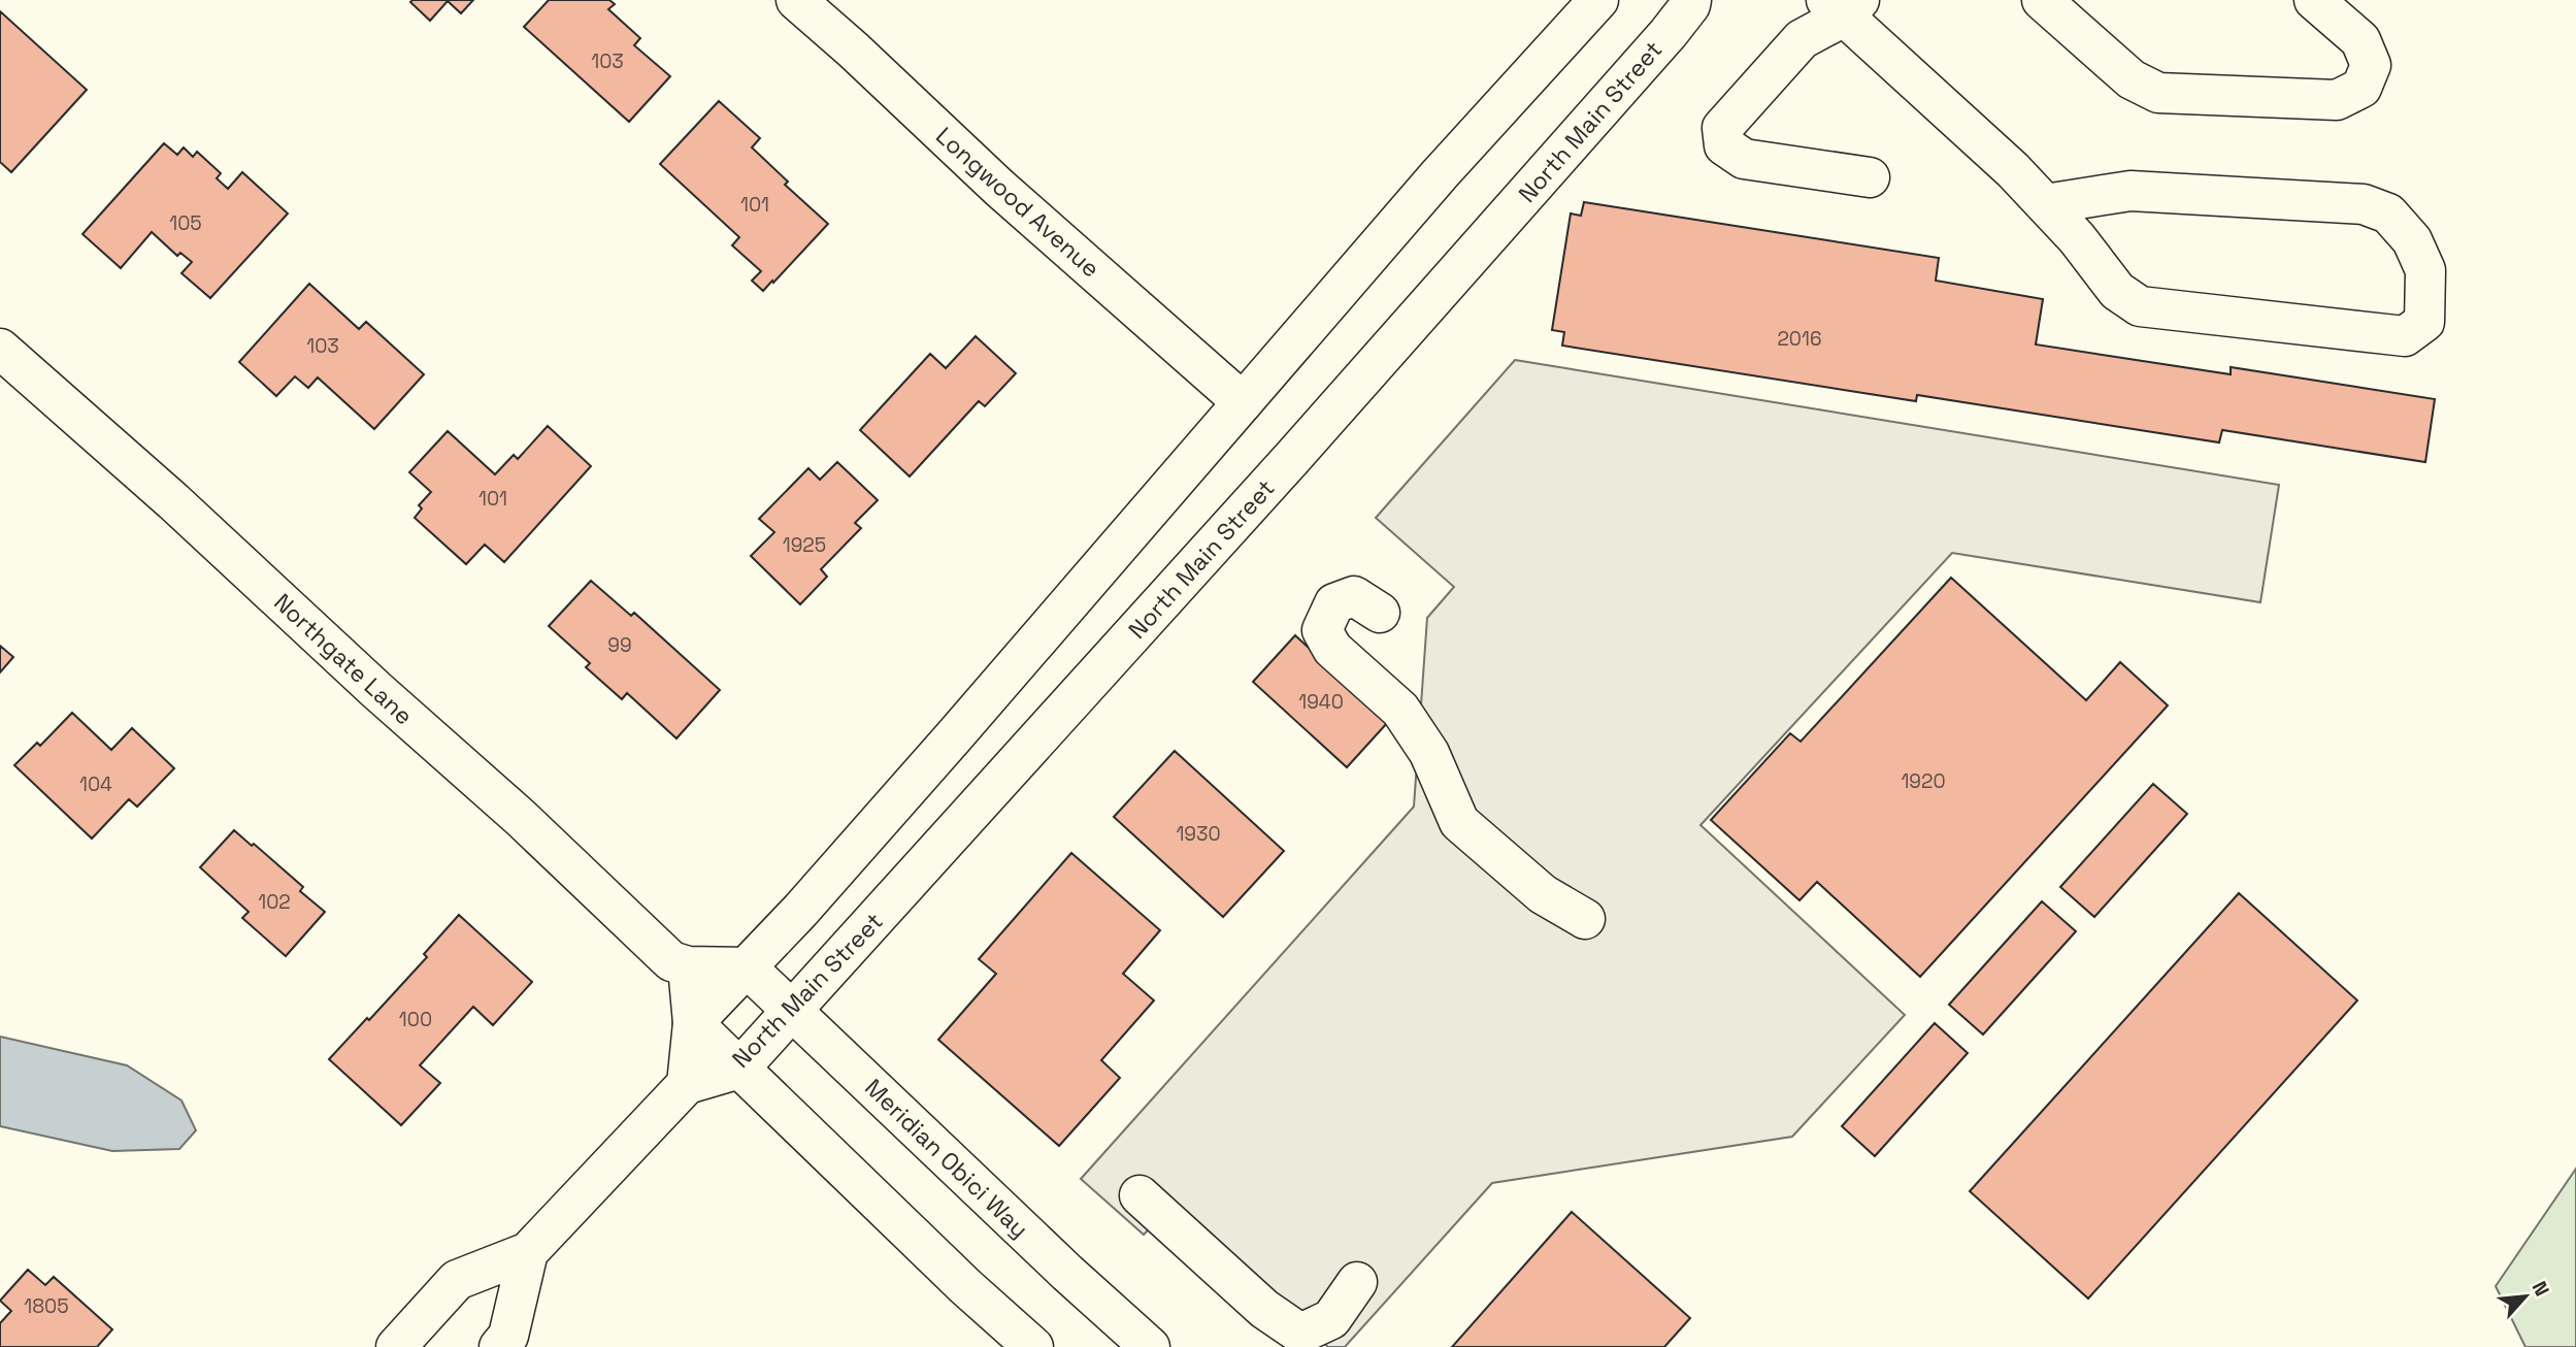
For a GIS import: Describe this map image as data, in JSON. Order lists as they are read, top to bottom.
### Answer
{
  "streets": {
    "main road": [
      "North Main Street",
      "Longwood Avenue",
      "Northgate Lane",
      "Meridian Obici Way"
    ]
  },
  "crossings": [
    ["North Main Street", "Meridian Obici Way"]
  ],
  "house_numbers": [
    "103",
    "101",
    "105",
    "2016",
    "103",
    "101",
    "1925",
    "99",
    "1940",
    "1920",
    "104",
    "1930",
    "102",
    "100",
    "1805"
  ],
  "north": "top right"
}
